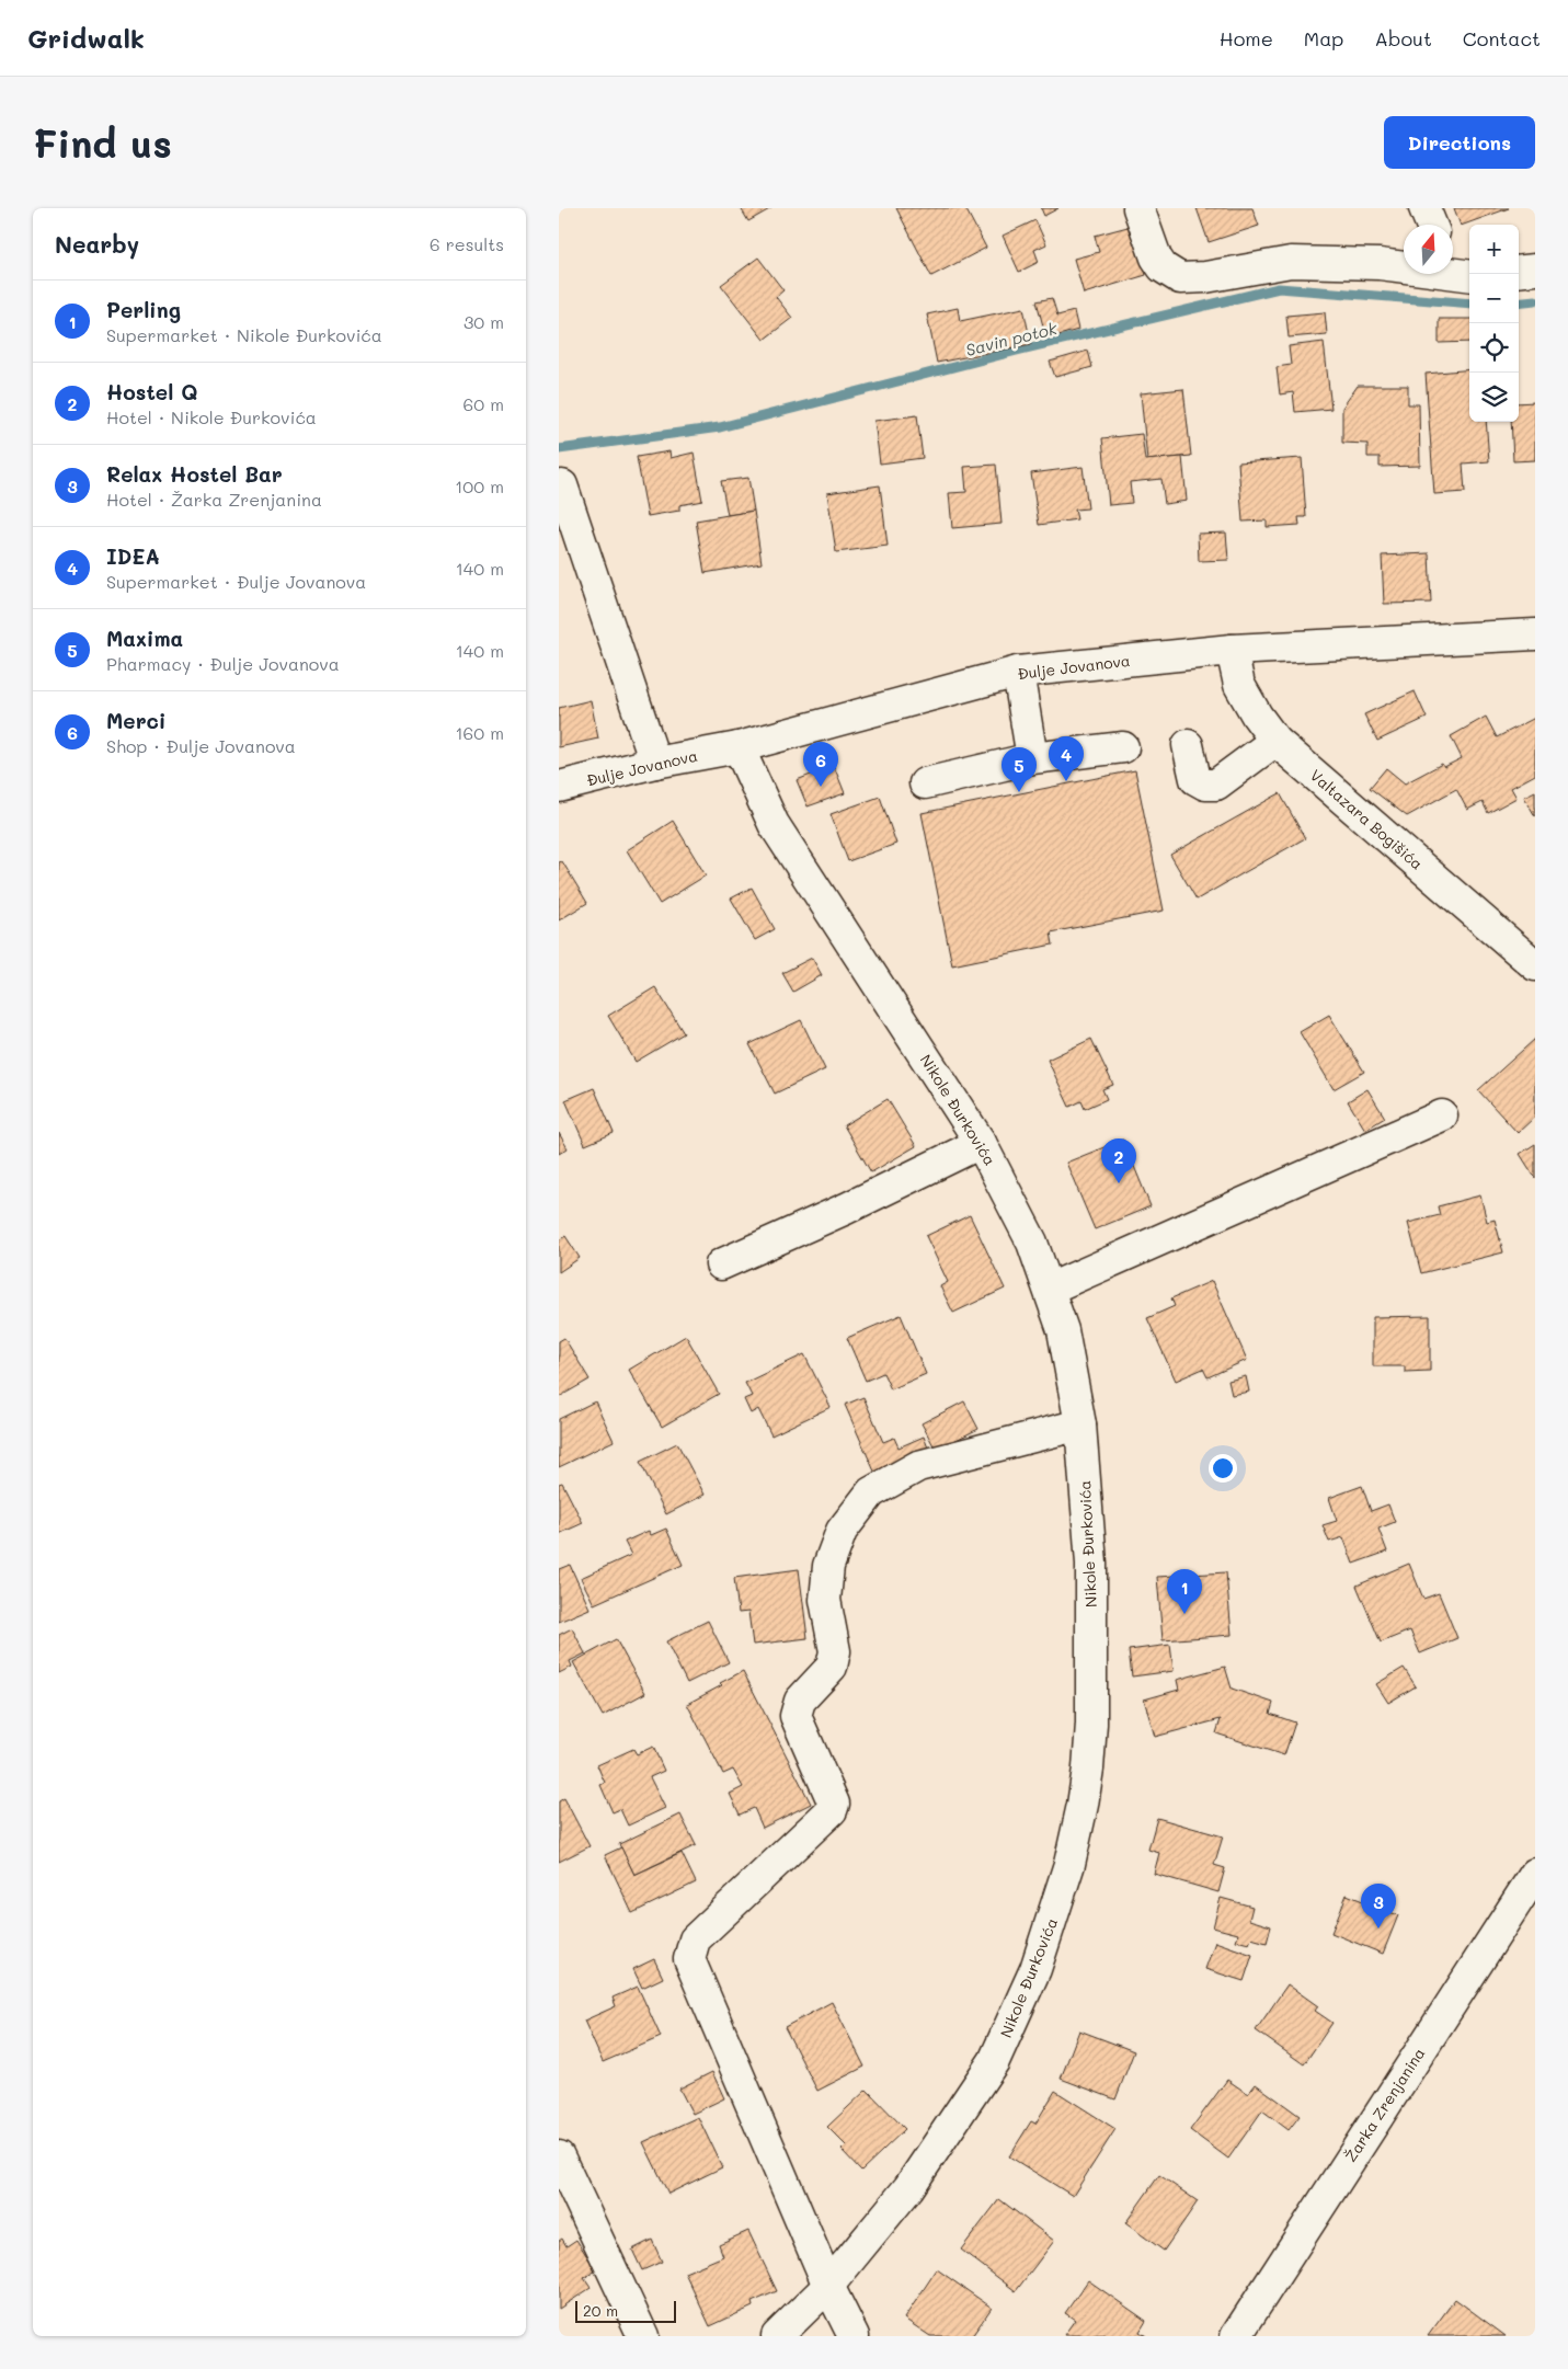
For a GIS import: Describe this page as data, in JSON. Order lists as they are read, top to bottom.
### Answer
{
  "streets": {
    "street": [
      "Đulje Jovanova",
      "Valtazara Bogišića",
      "Nikole Đurkovića",
      "Žarka Zrenjanina"
    ]
  },
  "crossings": [
    ["Đulje Jovanova", "Valtazara Bogišića"],
    ["Đulje Jovanova", "Nikole Đurkovića"]
  ],
  "water": ["Savin potok"],
  "scale_bar": "20 m",
  "north": "top",
  "page": {
    "header": "Gridwalk",
    "nav": [
      "Home",
      "Map",
      "About",
      "Contact"
    ],
    "buttons": "Directions",
    "title": "Find us",
    "heading": ["Nearby", "6 results"],
    "map_buttons": ["+", "−"],
    "list": [
      {
        "mark": "1",
        "name": "Perling",
        "note": "Supermarket · Nikole Đurkovića",
        "value": "30 m"
      },
      {
        "mark": "2",
        "name": "Hostel Q",
        "note": "Hotel · Nikole Đurkovića",
        "value": "60 m"
      },
      {
        "mark": "3",
        "name": "Relax Hostel Bar",
        "note": "Hotel · Žarka Zrenjanina",
        "value": "100 m"
      },
      {
        "mark": "4",
        "name": "IDEA",
        "note": "Supermarket · Đulje Jovanova",
        "value": "140 m"
      },
      {
        "mark": "5",
        "name": "Maxima",
        "note": "Pharmacy · Đulje Jovanova",
        "value": "140 m"
      },
      {
        "mark": "6",
        "name": "Merci",
        "note": "Shop · Đulje Jovanova",
        "value": "160 m"
      }
    ],
    "pins": [
      "4",
      "6",
      "5",
      "2",
      "1",
      "3"
    ],
    "scale": "20 m"
  }
}
